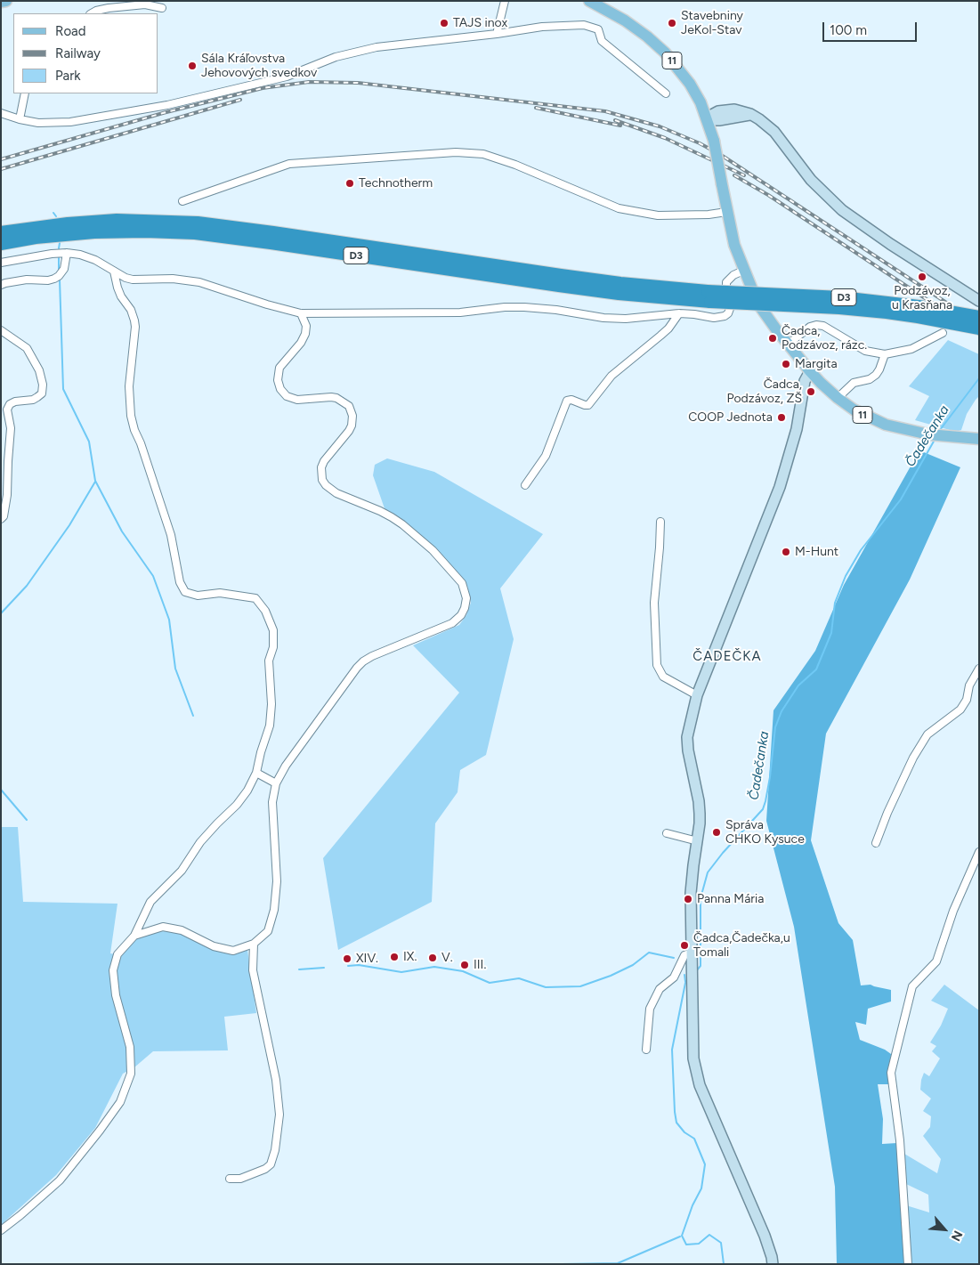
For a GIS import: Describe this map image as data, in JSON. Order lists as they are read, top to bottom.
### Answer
{
  "streets": {
    "highway": ["D3"],
    "main road": ["11"]
  },
  "districts": ["ČADEČKA"],
  "water": ["Čadečanka"],
  "places": [
    "TAJS inox",
    "Stavebniny JeKol-Stav",
    "Sála Kráľovstva Jehovových svedkov",
    "Technotherm",
    "Podzávoz, u Krasňana",
    "Čadca, Podzávoz, rázc.",
    "Margita",
    "Čadca, Podzávoz, ZŠ",
    "COOP Jednota",
    "M-Hunt",
    "Správa CHKO Kysuce",
    "Panna Mária",
    "Čadca,Čadečka,u Tomali",
    "IX.",
    "V.",
    "XIV.",
    "III."
  ],
  "legend": ["Road", "Railway", "Park"],
  "scale_bar": "100 m",
  "north": "bottom right"
}
